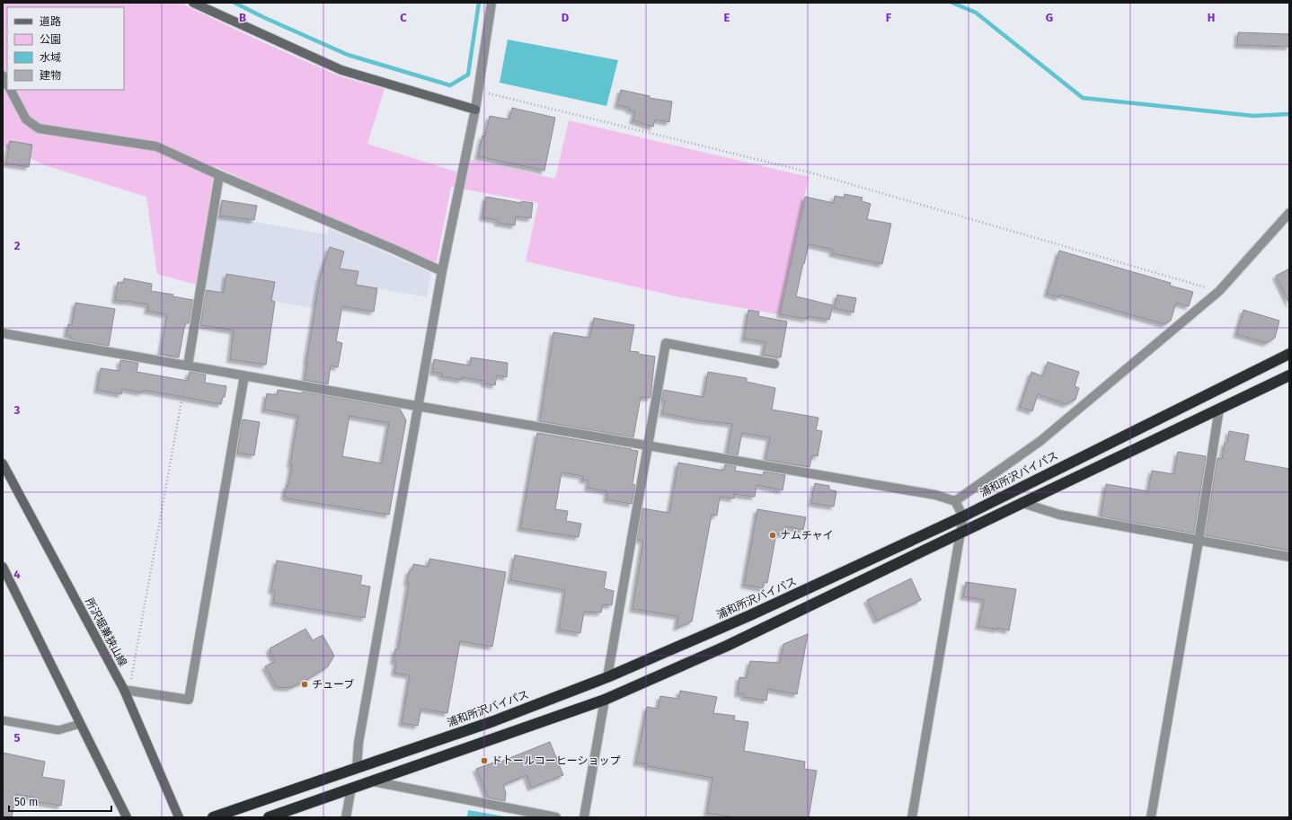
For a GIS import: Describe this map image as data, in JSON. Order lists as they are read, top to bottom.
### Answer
{
  "streets": {
    "highway": ["浦和所沢バイパス"],
    "main road": ["所沢堀兼狭山線"]
  },
  "places": ["ナムチャイ", "チューブ", "ドトールコーヒーショップ"],
  "legend": [
    "道路",
    "公園",
    "水域",
    "建物"
  ],
  "scale_bar": "50 m",
  "grid": {
    "columns": [
      "B",
      "C",
      "D",
      "E",
      "F",
      "G",
      "H"
    ],
    "rows": [
      "2",
      "3",
      "4",
      "5"
    ]
  }
}
